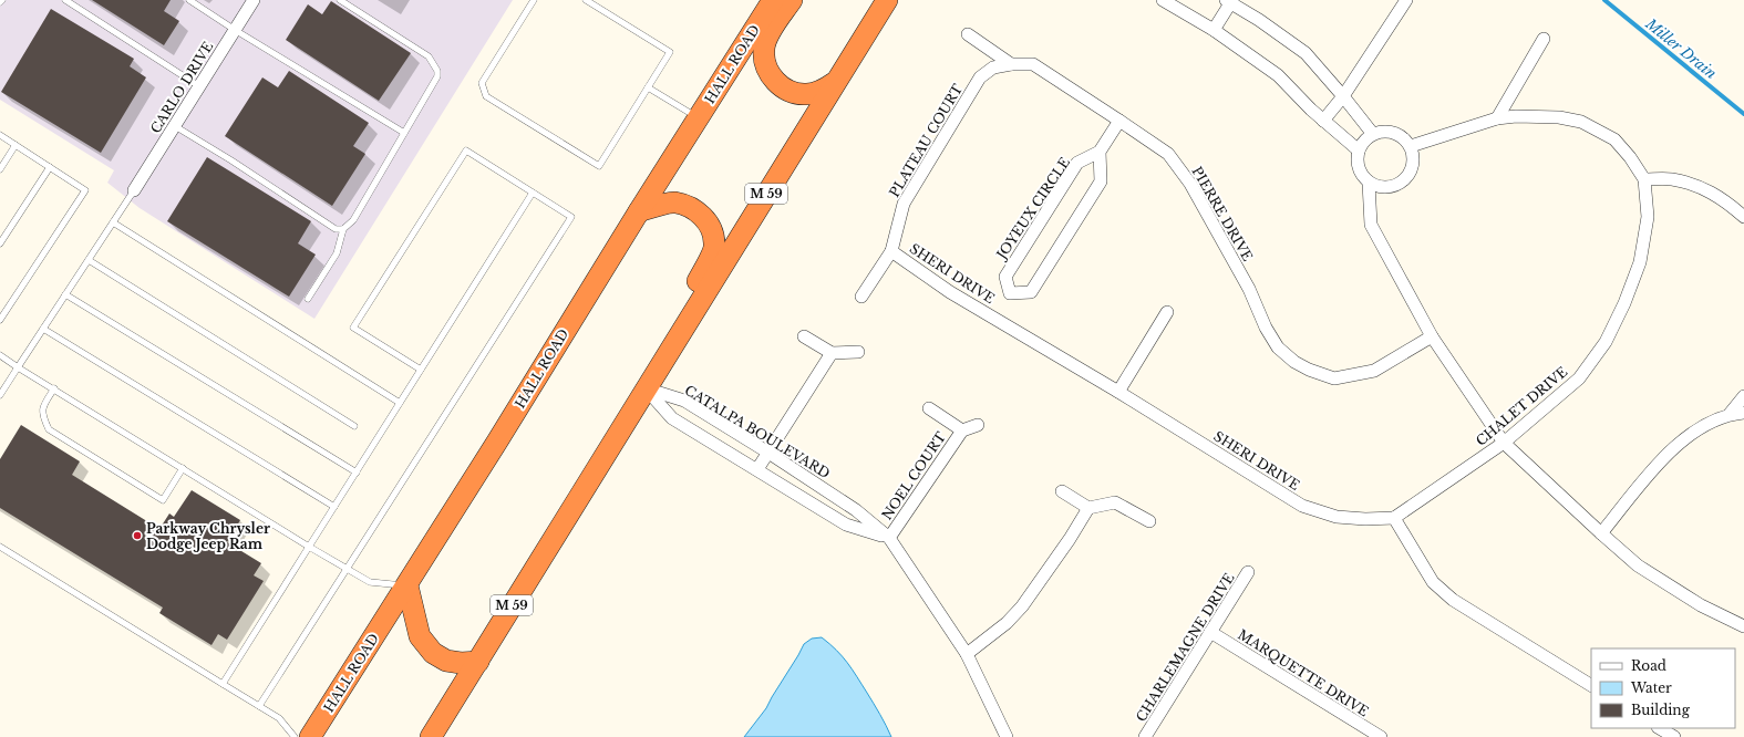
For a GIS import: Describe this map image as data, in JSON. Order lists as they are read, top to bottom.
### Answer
{
  "streets": {
    "highway": ["HALL ROAD", "M 59"],
    "street": [
      "CARLO DRIVE",
      "PLATEAU COURT",
      "JOYEUX CIRCLE",
      "PIERRE DRIVE",
      "SHERI DRIVE",
      "CHALET DRIVE",
      "CATALPA BOULEVARD",
      "NOEL COURT",
      "CHARLEMAGNE DRIVE",
      "MARQUETTE DRIVE"
    ]
  },
  "crossings": [
    ["PLATEAU COURT", "PIERRE DRIVE"],
    ["PLATEAU COURT", "SHERI DRIVE"],
    ["M 59", "CATALPA BOULEVARD"],
    ["JOYEUX CIRCLE", "PIERRE DRIVE"],
    ["SHERI DRIVE", "CHALET DRIVE"],
    ["CATALPA BOULEVARD", "NOEL COURT"],
    ["CHARLEMAGNE DRIVE", "MARQUETTE DRIVE"]
  ],
  "water": ["Miller Drain"],
  "places": ["Parkway Chrysler Dodge Jeep Ram"],
  "legend": ["Road", "Water", "Building"]
}
